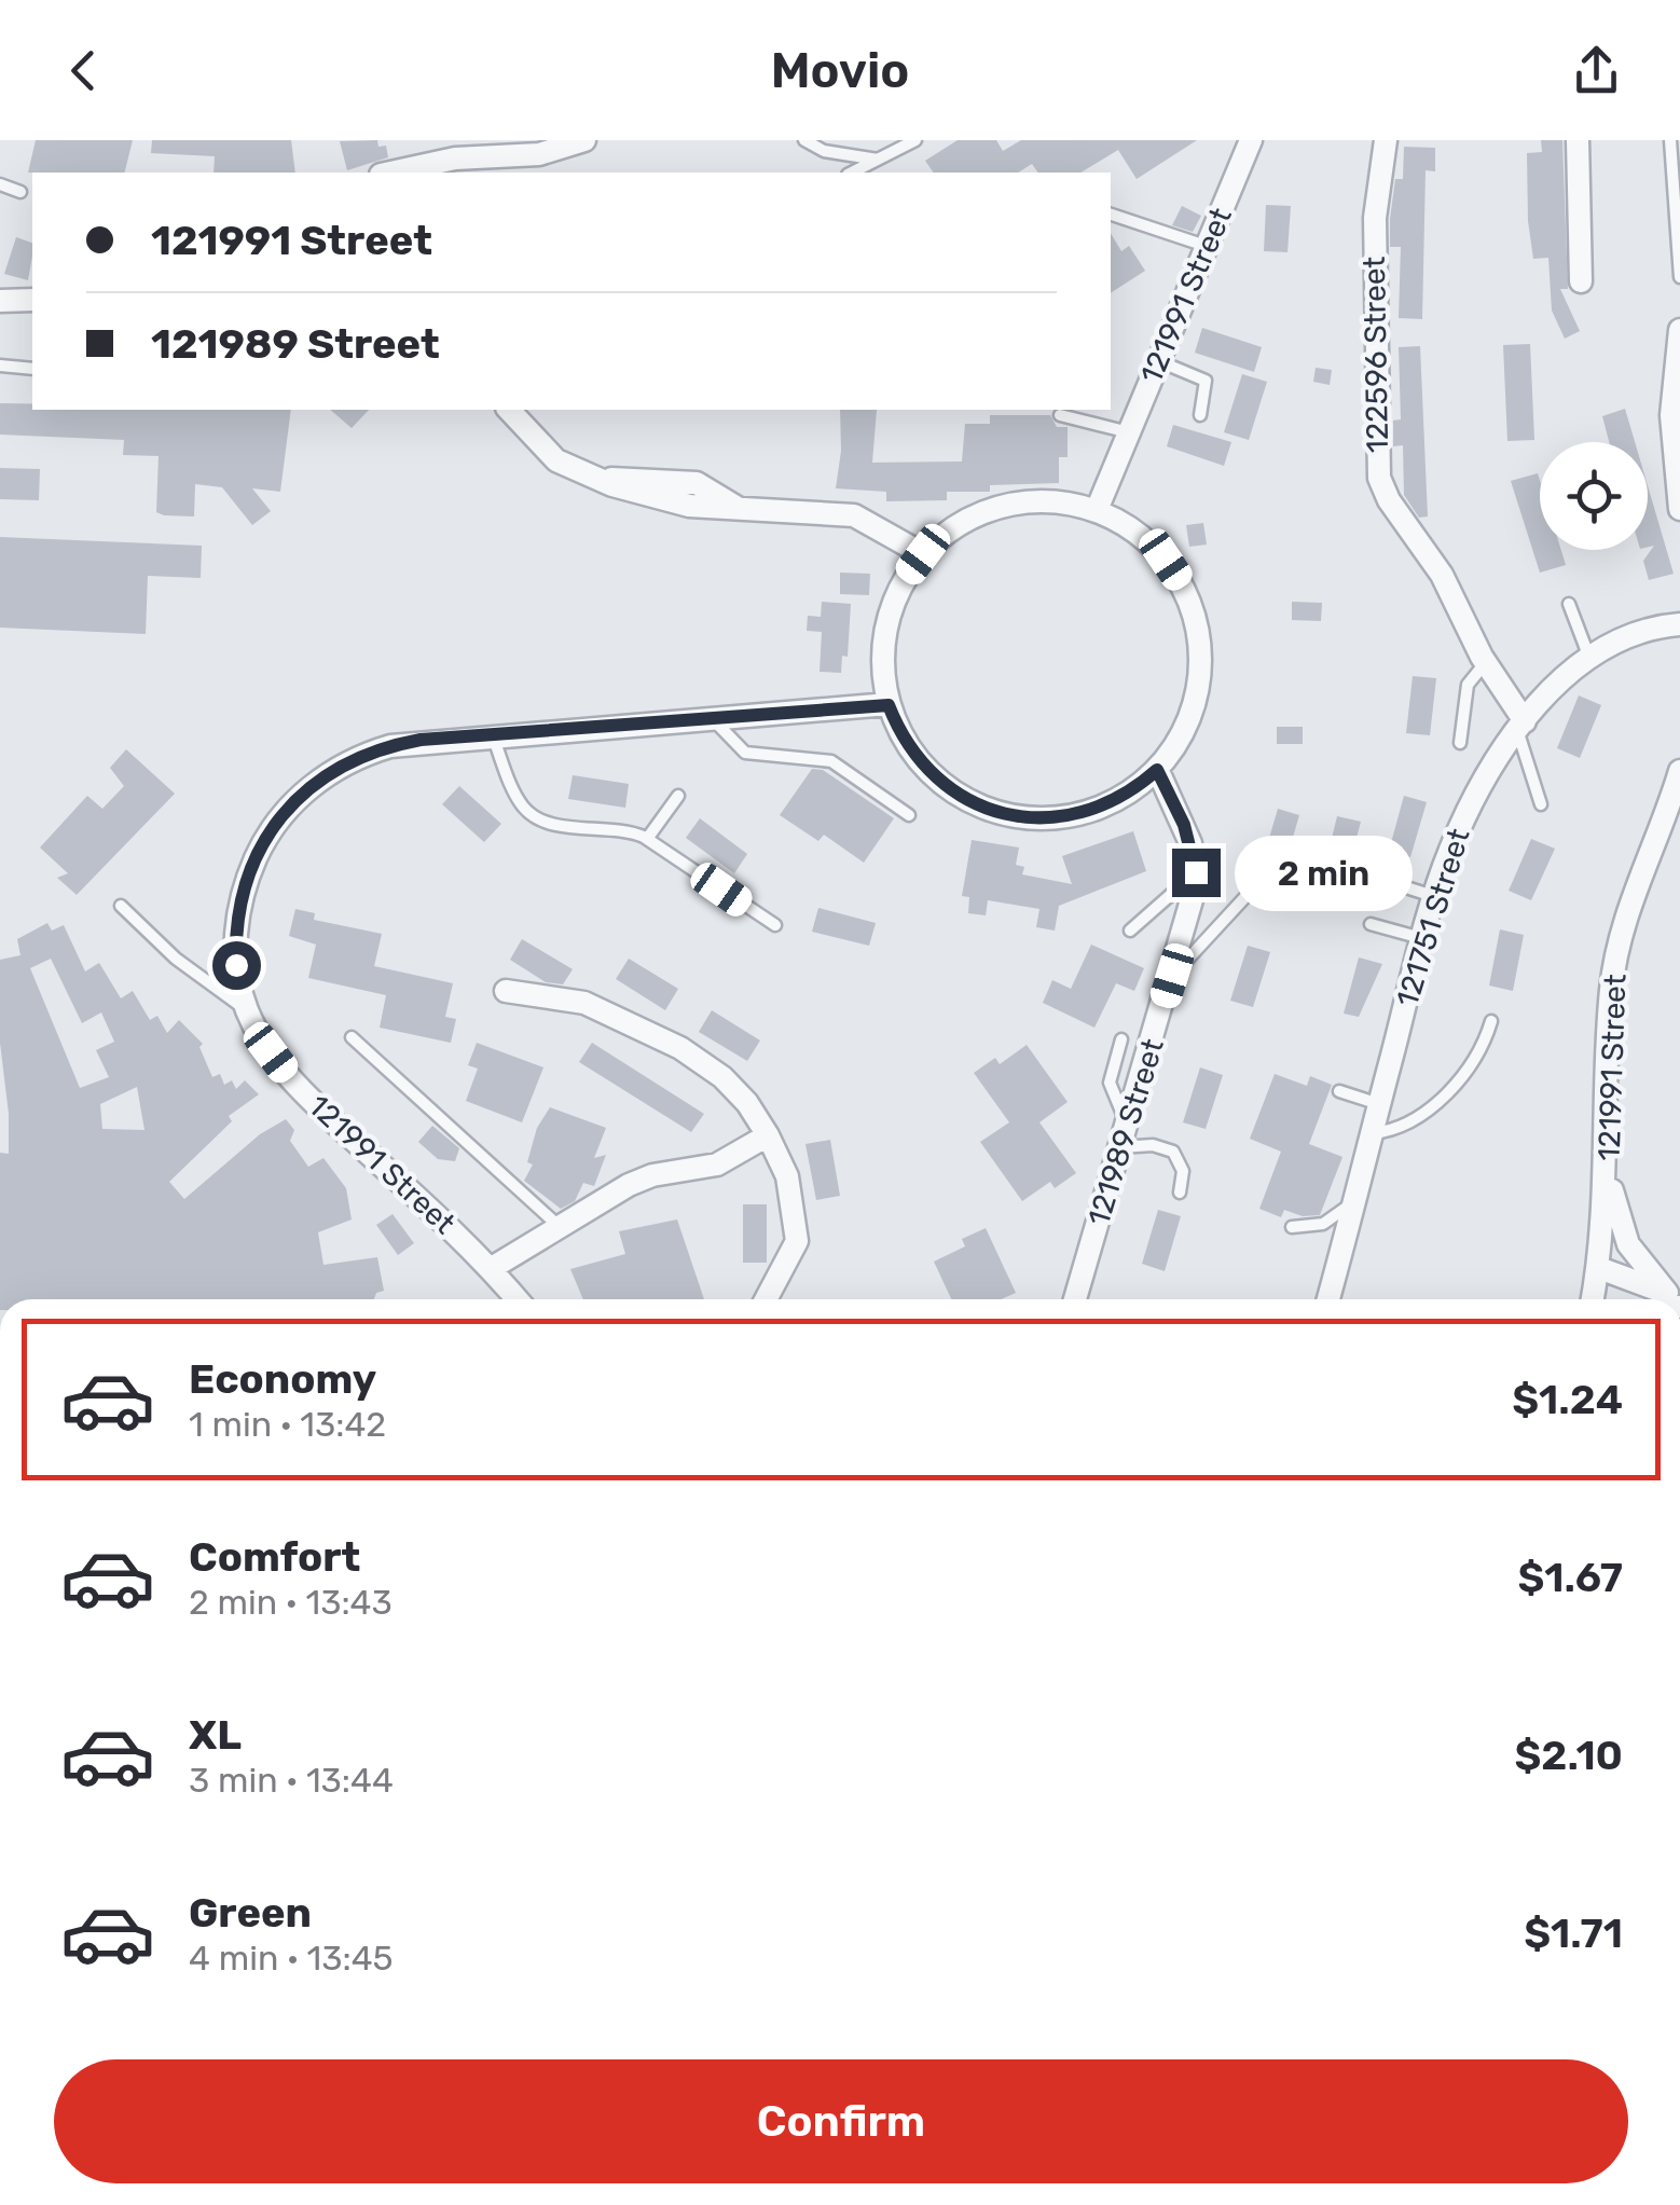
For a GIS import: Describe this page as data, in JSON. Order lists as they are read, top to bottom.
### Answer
{
  "streets": {
    "street": [
      "121991 Street",
      "122596 Street",
      "121751 Street",
      "121989 Street"
    ]
  },
  "crossings": [
    ["121991 Street", "121989 Street"],
    ["122596 Street", "121751 Street"]
  ],
  "page": {
    "header": "Movio",
    "banner": ["121991 Street", "121989 Street"],
    "bubble": "2 min",
    "list": [
      {
        "name": "Economy",
        "note": "1 min · 13:42",
        "value": "$1.24"
      },
      {
        "name": "Comfort",
        "note": "2 min · 13:43",
        "value": "$1.67"
      },
      {
        "name": "XL",
        "note": "3 min · 13:44",
        "value": "$2.10"
      },
      {
        "name": "Green",
        "note": "4 min · 13:45",
        "value": "$1.71"
      }
    ],
    "buttons": "Confirm"
  }
}
